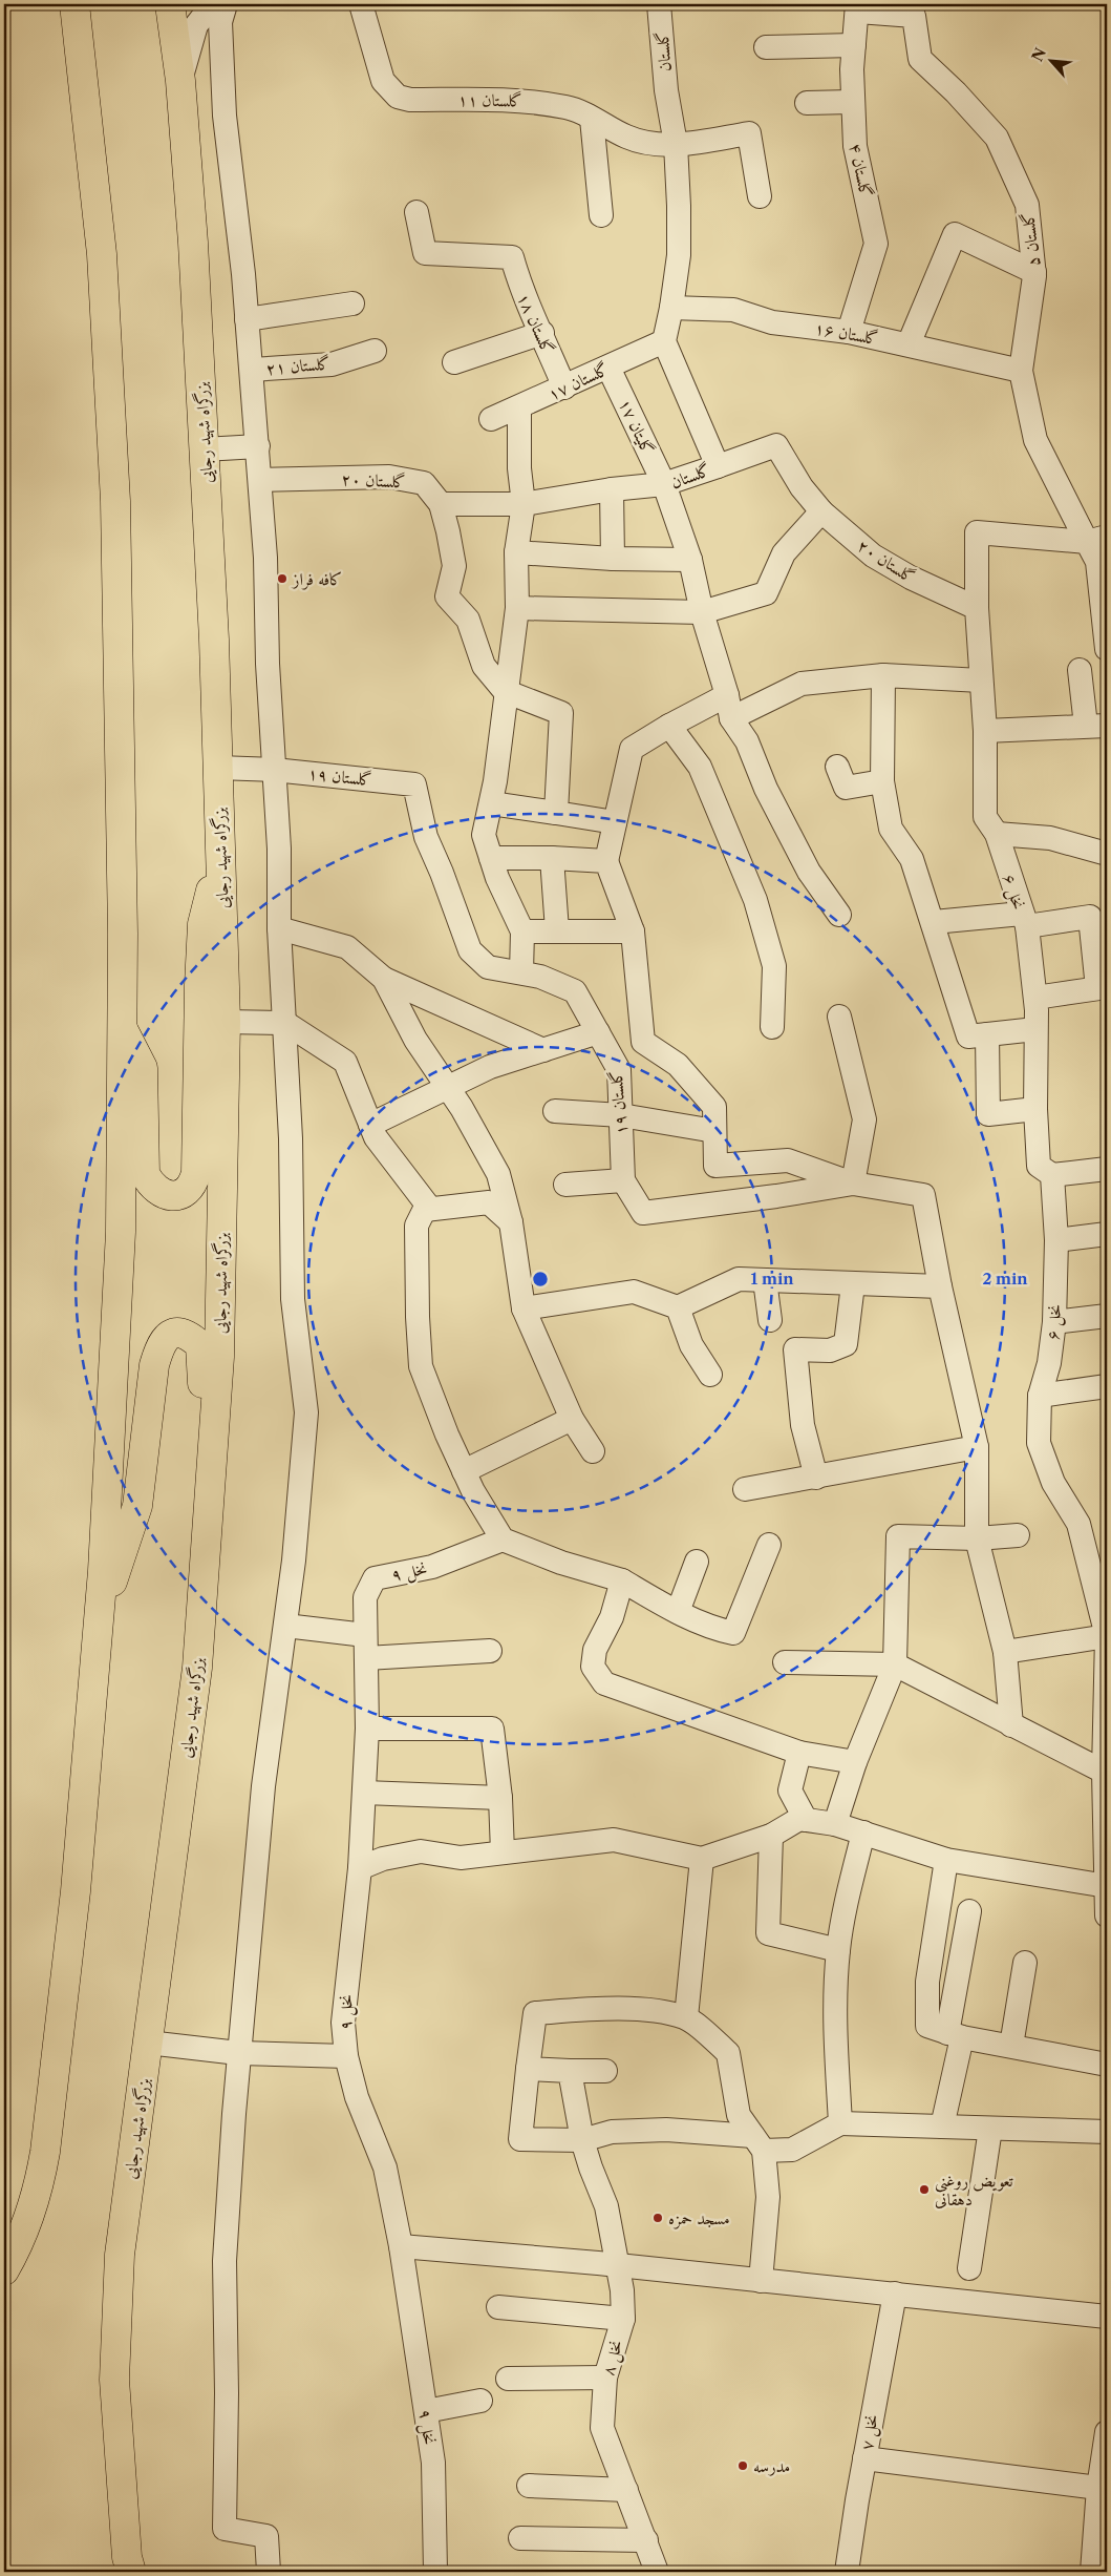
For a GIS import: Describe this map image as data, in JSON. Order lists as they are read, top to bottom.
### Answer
{
  "streets": {
    "highway": ["بزرگراه شهید رجایی"],
    "street": [
      "گلستان",
      "گلستان ۱۱",
      "گلستان ۴",
      "گلستان ۵",
      "گلستان ۱۸",
      "گلستان ۱۶",
      "گلستان ۲۱",
      "گلستان ۱۷",
      "گلیتان ۱۷",
      "گلستان ۲۰",
      "گلستان ۱۹",
      "نخل ۶",
      "نخل ۹",
      "نخل ۸",
      "نخل ۷"
    ]
  },
  "crossings": [
    ["گلستان", "گلستان ۱۱"],
    ["گلستان", "گلستان ۱۶"],
    ["گلستان", "گلستان ۱۷"],
    ["گلستان", "گلیتان ۱۷"],
    ["گلستان", "گلستان ۲۰"],
    ["گلستان ۴", "گلستان ۵"],
    ["گلستان ۴", "گلستان ۱۶"],
    ["گلستان ۵", "گلستان ۱۶"],
    ["گلستان ۱۸", "گلستان ۱۷"],
    ["گلستان ۱۷", "گلیتان ۱۷"]
  ],
  "places": [
    "کافه فراز",
    "تعویض روغنی دهقانی",
    "مسجد حمزه",
    "مدرسه"
  ],
  "north": "top left",
  "rings": ["1 min", "2 min"]
}
